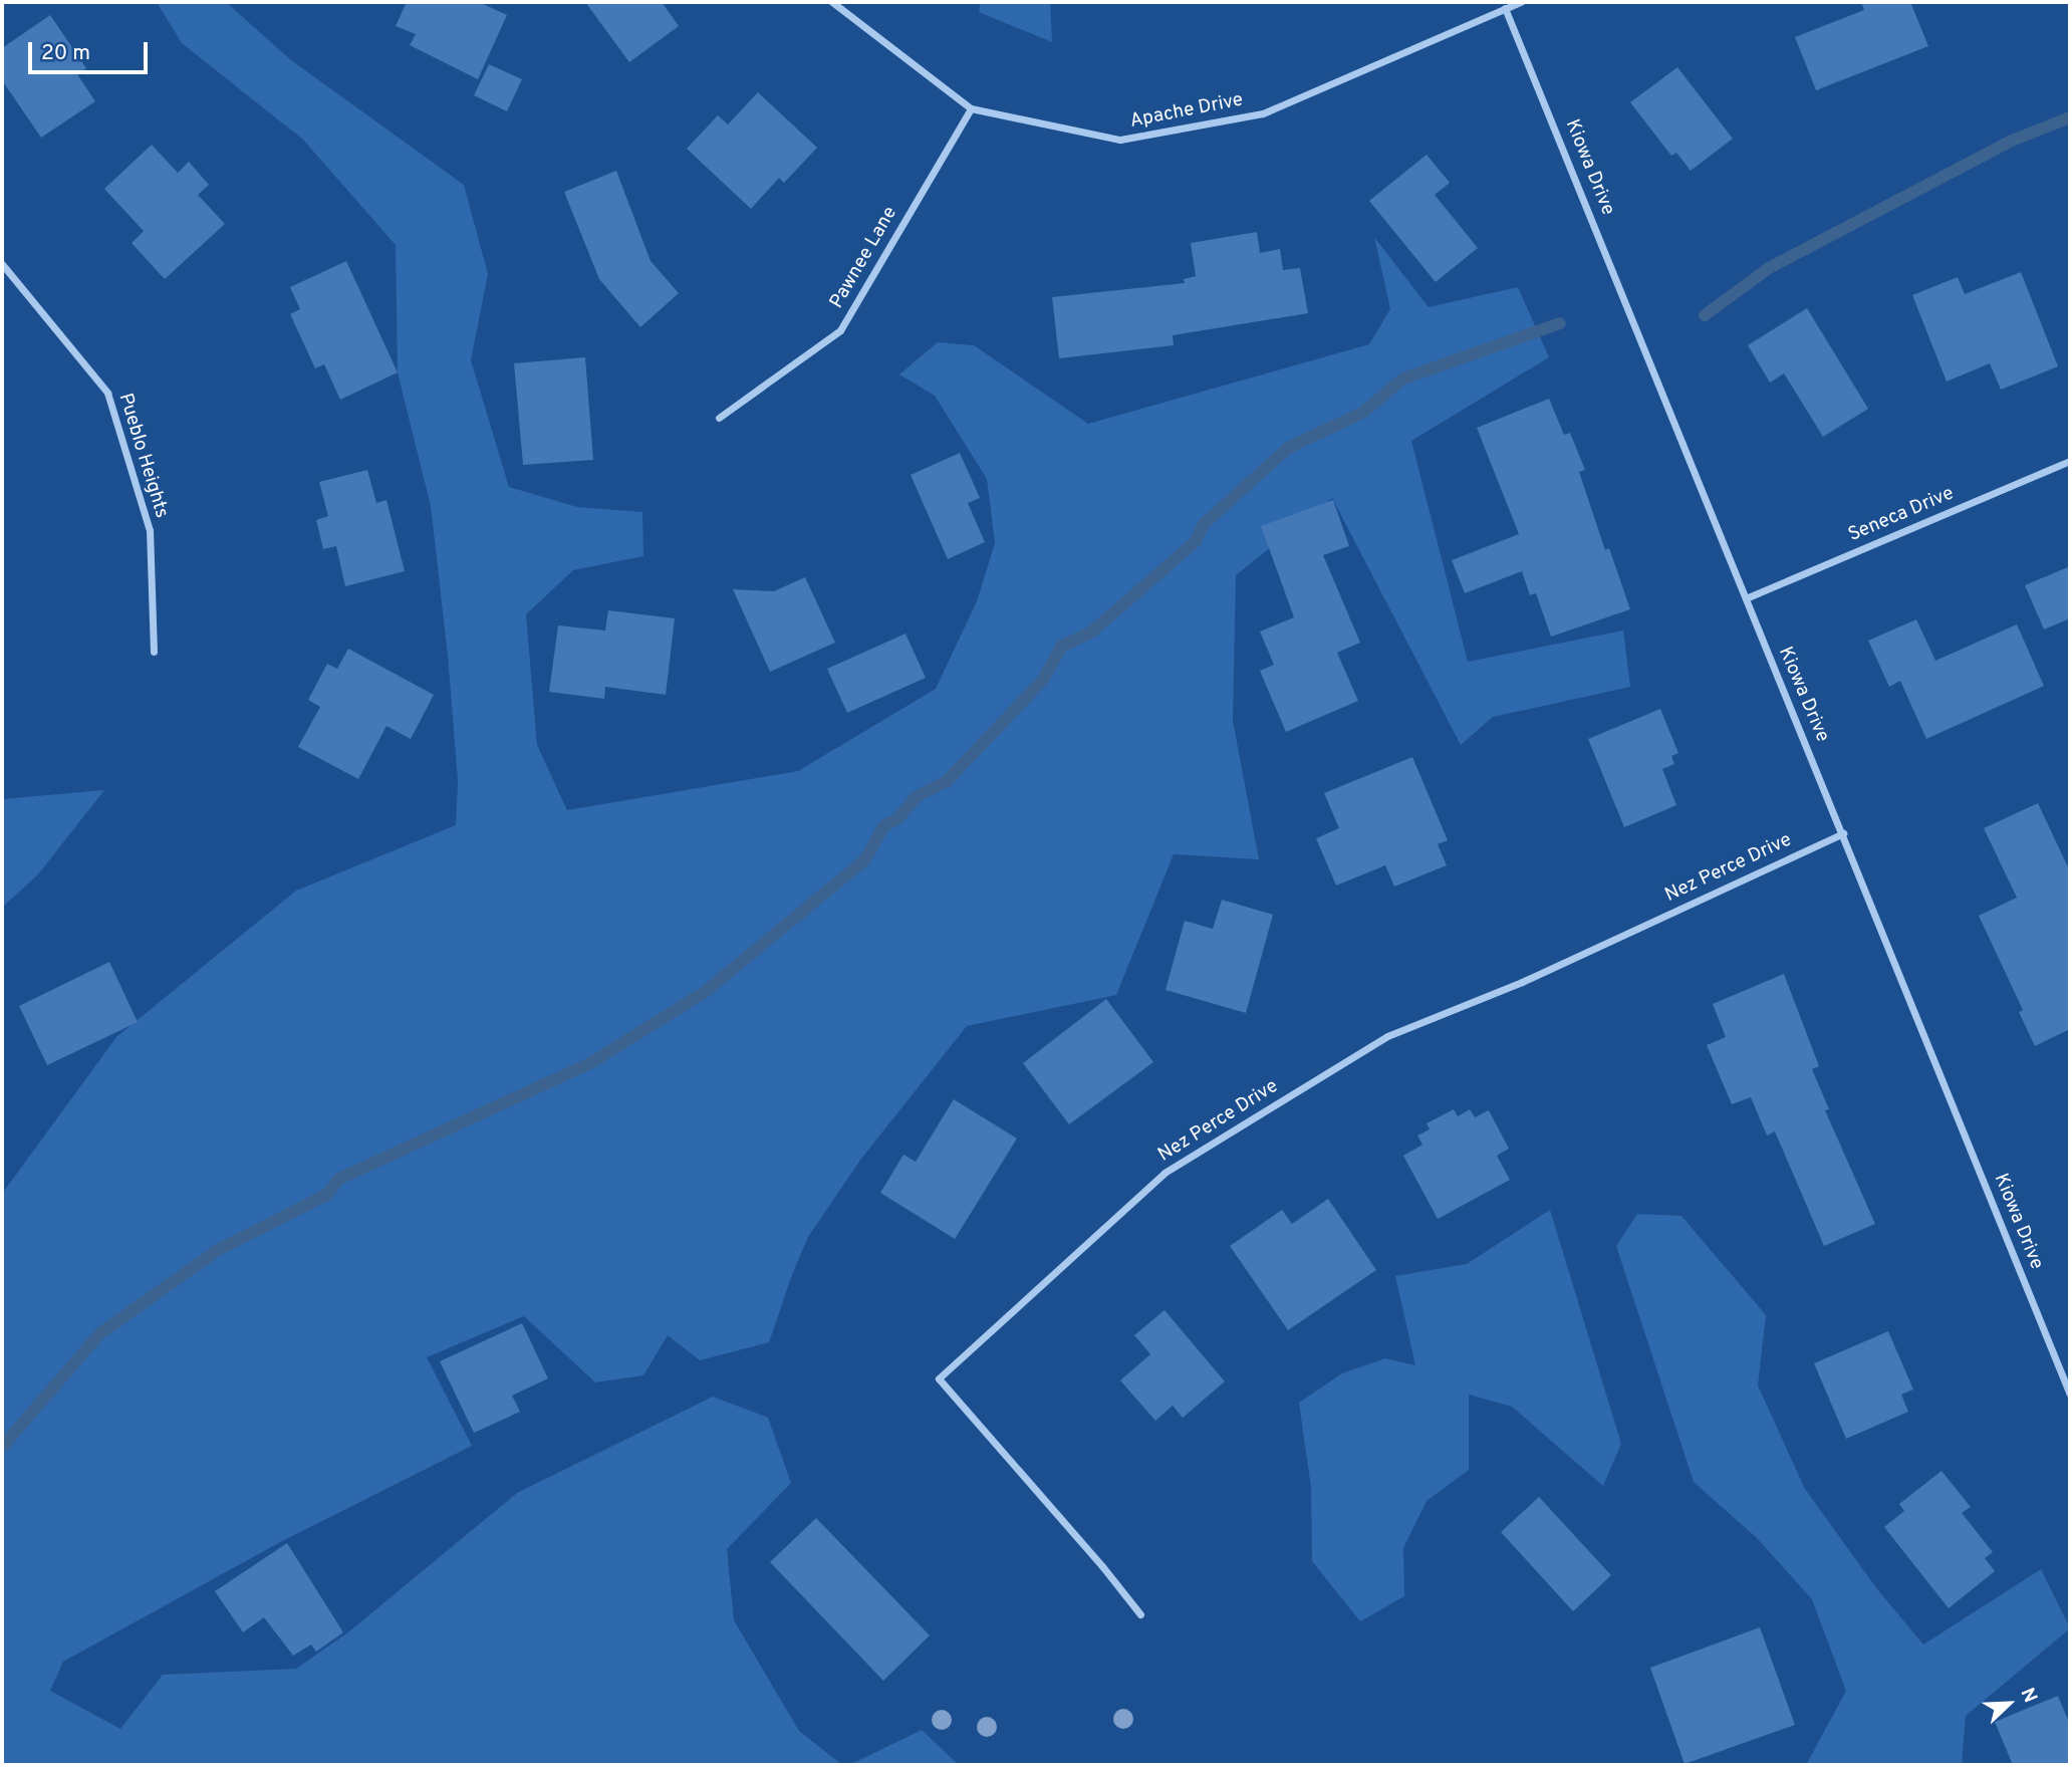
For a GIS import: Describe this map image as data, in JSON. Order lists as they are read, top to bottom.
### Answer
{
  "streets": {
    "street": [
      "Apache Drive",
      "Kiowa Drive",
      "Pawnee Lane",
      "Pueblo Heights",
      "Seneca Drive",
      "Nez Perce Drive"
    ]
  },
  "crossings": [
    ["Apache Drive", "Kiowa Drive"],
    ["Apache Drive", "Pawnee Lane"],
    ["Kiowa Drive", "Seneca Drive"],
    ["Kiowa Drive", "Nez Perce Drive"]
  ],
  "scale_bar": "20 m",
  "north": "top right"
}
